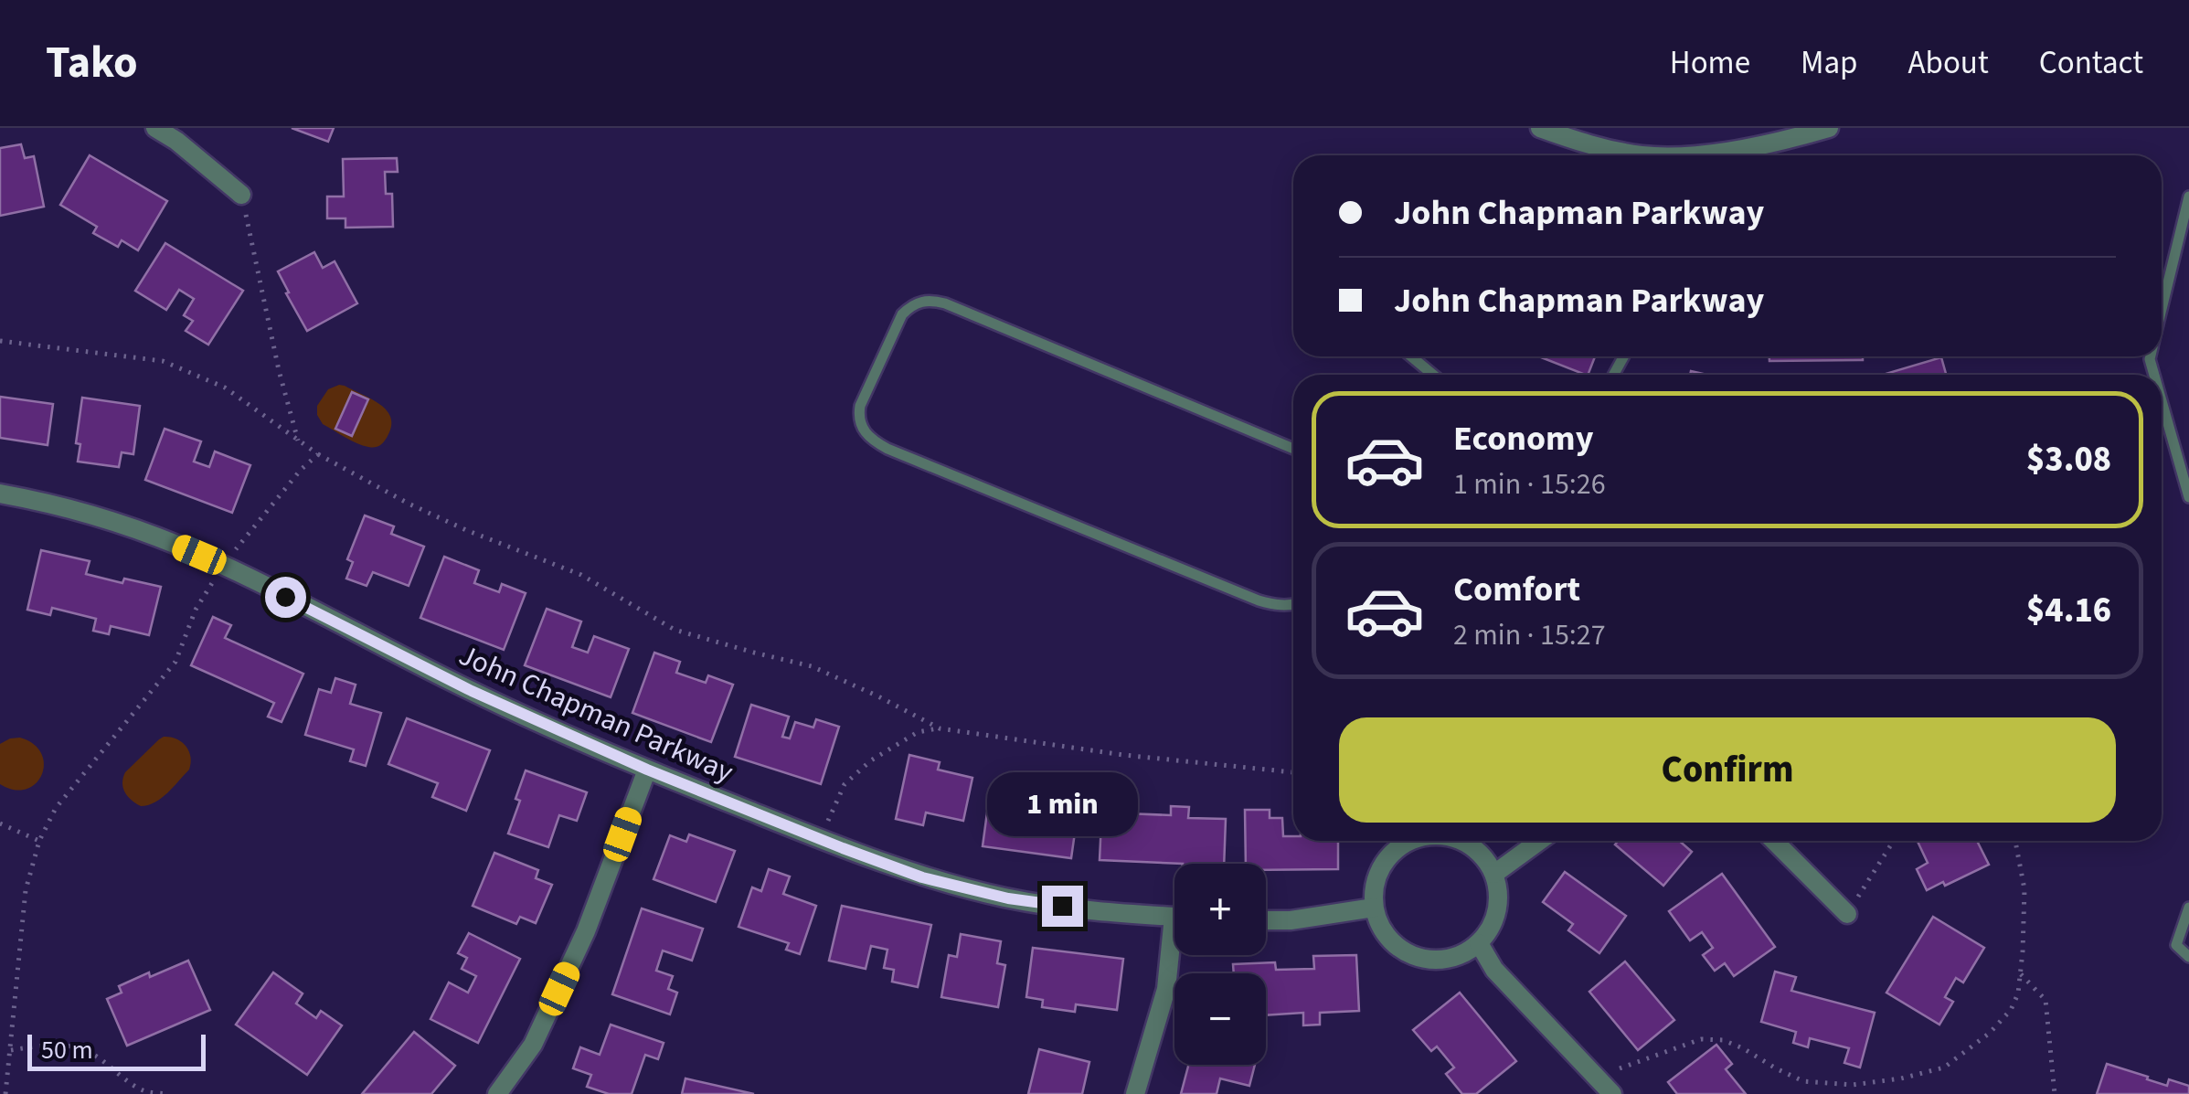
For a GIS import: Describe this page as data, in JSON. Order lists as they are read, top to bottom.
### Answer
{
  "streets": {
    "street": ["John Chapman Parkway"]
  },
  "scale_bar": "50 m",
  "page": {
    "header": "Tako",
    "nav": [
      "Home",
      "Map",
      "About",
      "Contact"
    ],
    "banner": ["John Chapman Parkway", "John Chapman Parkway"],
    "list": [
      {
        "name": "Economy",
        "note": "1 min · 15:26",
        "value": "$3.08"
      },
      {
        "name": "Comfort",
        "note": "2 min · 15:27",
        "value": "$4.16"
      }
    ],
    "buttons": "Confirm",
    "bubble": "1 min",
    "map_buttons": ["+", "−"],
    "scale": "50 m"
  }
}
